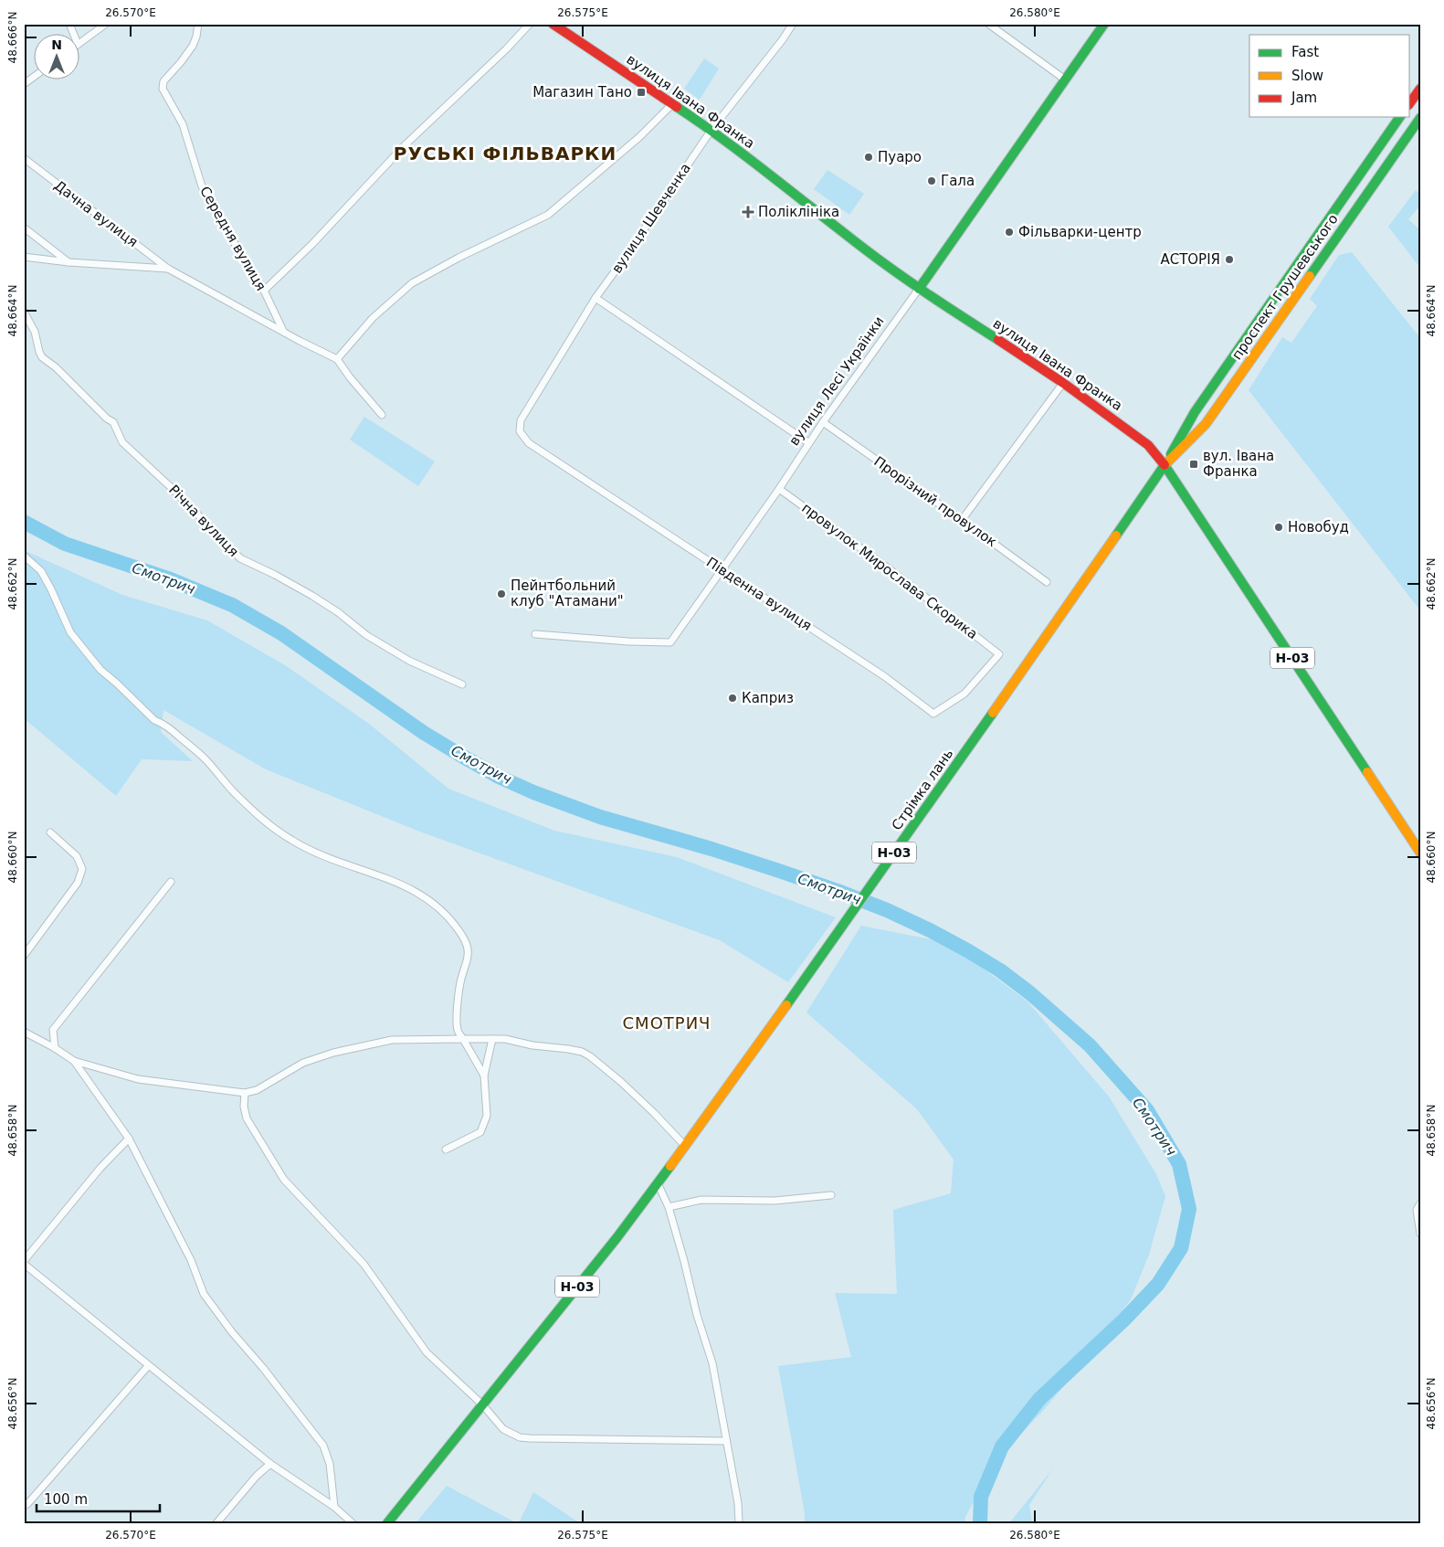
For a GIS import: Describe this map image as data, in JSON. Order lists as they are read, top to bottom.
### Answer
{
  "streets": {
    "main road": [
      "вулиця Івана Франка",
      "проспект Грушевського",
      "вулиця Лесі Українки",
      "Н-03",
      "Стрімка лань"
    ],
    "street": [
      "Дачна вулиця",
      "вулиця Шевченка",
      "Середня вулиця",
      "Прорізний провулок",
      "Річна вулиця",
      "провулок Мирослава Скорика",
      "Південна вулиця"
    ]
  },
  "crossings": [
    ["вулиця Івана Франка", "вулиця Шевченка"],
    ["вулиця Івана Франка", "проспект Грушевського"],
    ["вулиця Івана Франка", "вулиця Лесі Українки"],
    ["Дачна вулиця", "Середня вулиця"],
    ["вулиця Шевченка", "Південна вулиця"],
    ["проспект Грушевського", "Стрімка лань"],
    ["вулиця Лесі Українки", "Прорізний провулок"],
    ["вулиця Лесі Українки", "провулок Мирослава Скорика"],
    ["вулиця Лесі Українки", "Південна вулиця"],
    ["провулок Мирослава Скорика", "Південна вулиця"],
    ["Н-03", "Стрімка лань"]
  ],
  "districts": ["РУСЬКІ ФІЛЬВАРКИ", "СМОТРИЧ"],
  "water": ["Смотрич"],
  "places": {
    "transit": ["Магазин Тано", "вул. Івана Франка"],
    "other": [
      "Пуаро",
      "Гала",
      "Фільварки-центр",
      "АСТОРІЯ",
      "Новобуд",
      "Пейнтбольний клуб \"Атамани\"",
      "Каприз"
    ],
    "health": ["Поліклініка"]
  },
  "legend": ["Fast", "Slow", "Jam"],
  "scale_bar": "100 m",
  "north": "top",
  "coordinates": [
    "26.570°E",
    "26.575°E",
    "26.580°E",
    "48.666°N",
    "48.664°N",
    "48.662°N",
    "48.660°N",
    "48.658°N",
    "48.656°N"
  ]
}
